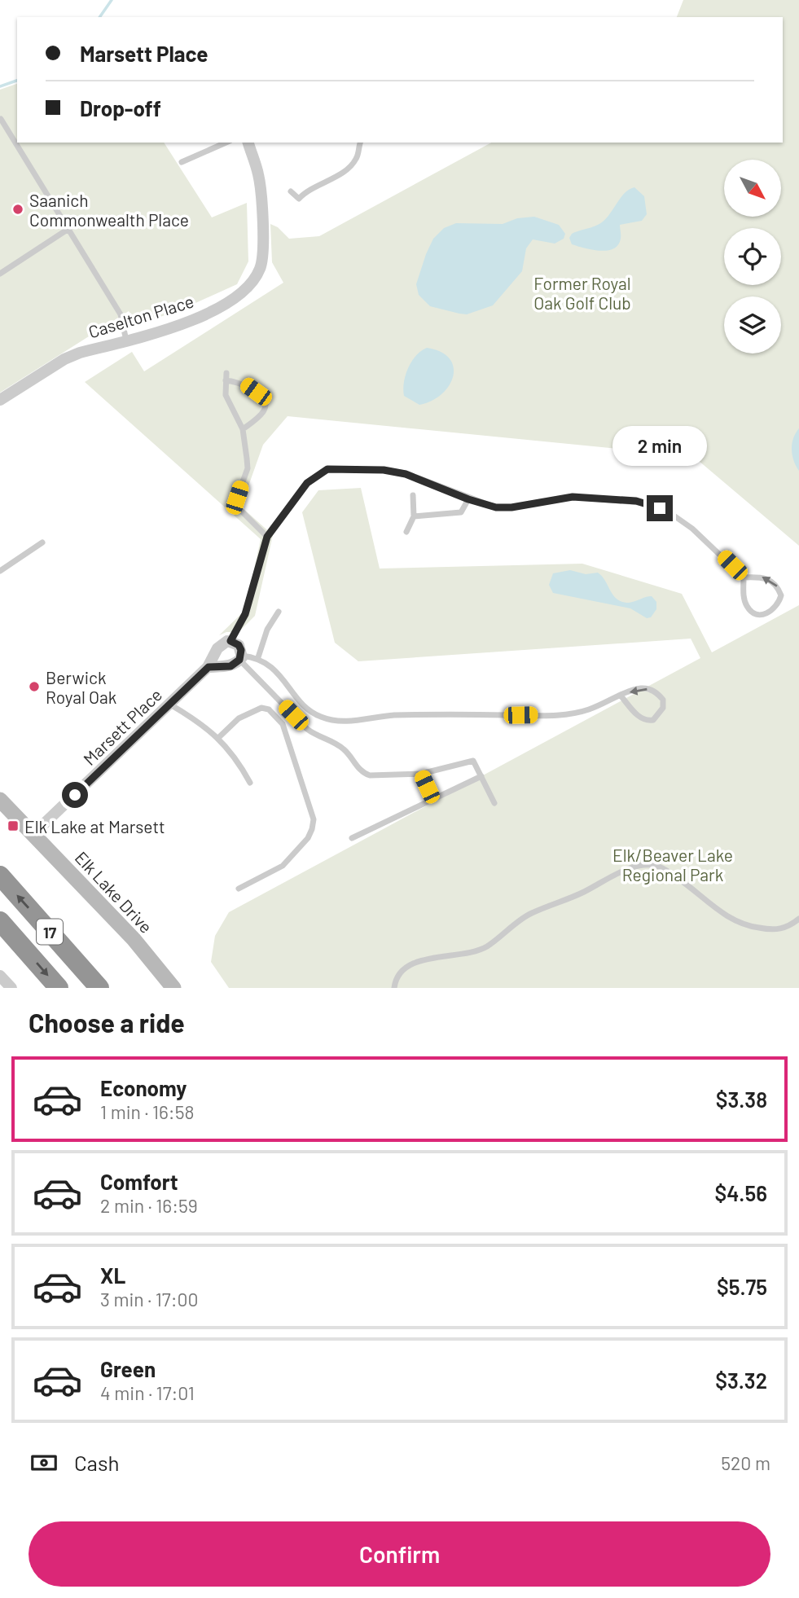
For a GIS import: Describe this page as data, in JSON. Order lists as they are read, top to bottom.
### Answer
{
  "streets": {
    "highway": ["17"],
    "street": ["Caselton Place", "Marsett Place", "Elk Lake Drive"]
  },
  "crossings": [
    ["Marsett Place", "Elk Lake Drive"]
  ],
  "parks": ["Former Royal Oak Golf Club", "Elk/Beaver Lake Regional Park"],
  "places": {
    "other": ["Saanich Commonwealth Place", "Berwick Royal Oak"],
    "transit": ["Elk Lake at Marsett"]
  },
  "north": "bottom right",
  "page": {
    "banner": ["Marsett Place", "Drop-off"],
    "bubble": "2 min",
    "heading": "Choose a ride",
    "list": [
      {
        "name": "Economy",
        "note": "1 min · 16:58",
        "value": "$3.38"
      },
      {
        "name": "Comfort",
        "note": "2 min · 16:59",
        "value": "$4.56"
      },
      {
        "name": "XL",
        "note": "3 min · 17:00",
        "value": "$5.75"
      },
      {
        "name": "Green",
        "note": "4 min · 17:01",
        "value": "$3.32"
      }
    ],
    "pay": ["Cash", "520 m"],
    "buttons": "Confirm"
  }
}
